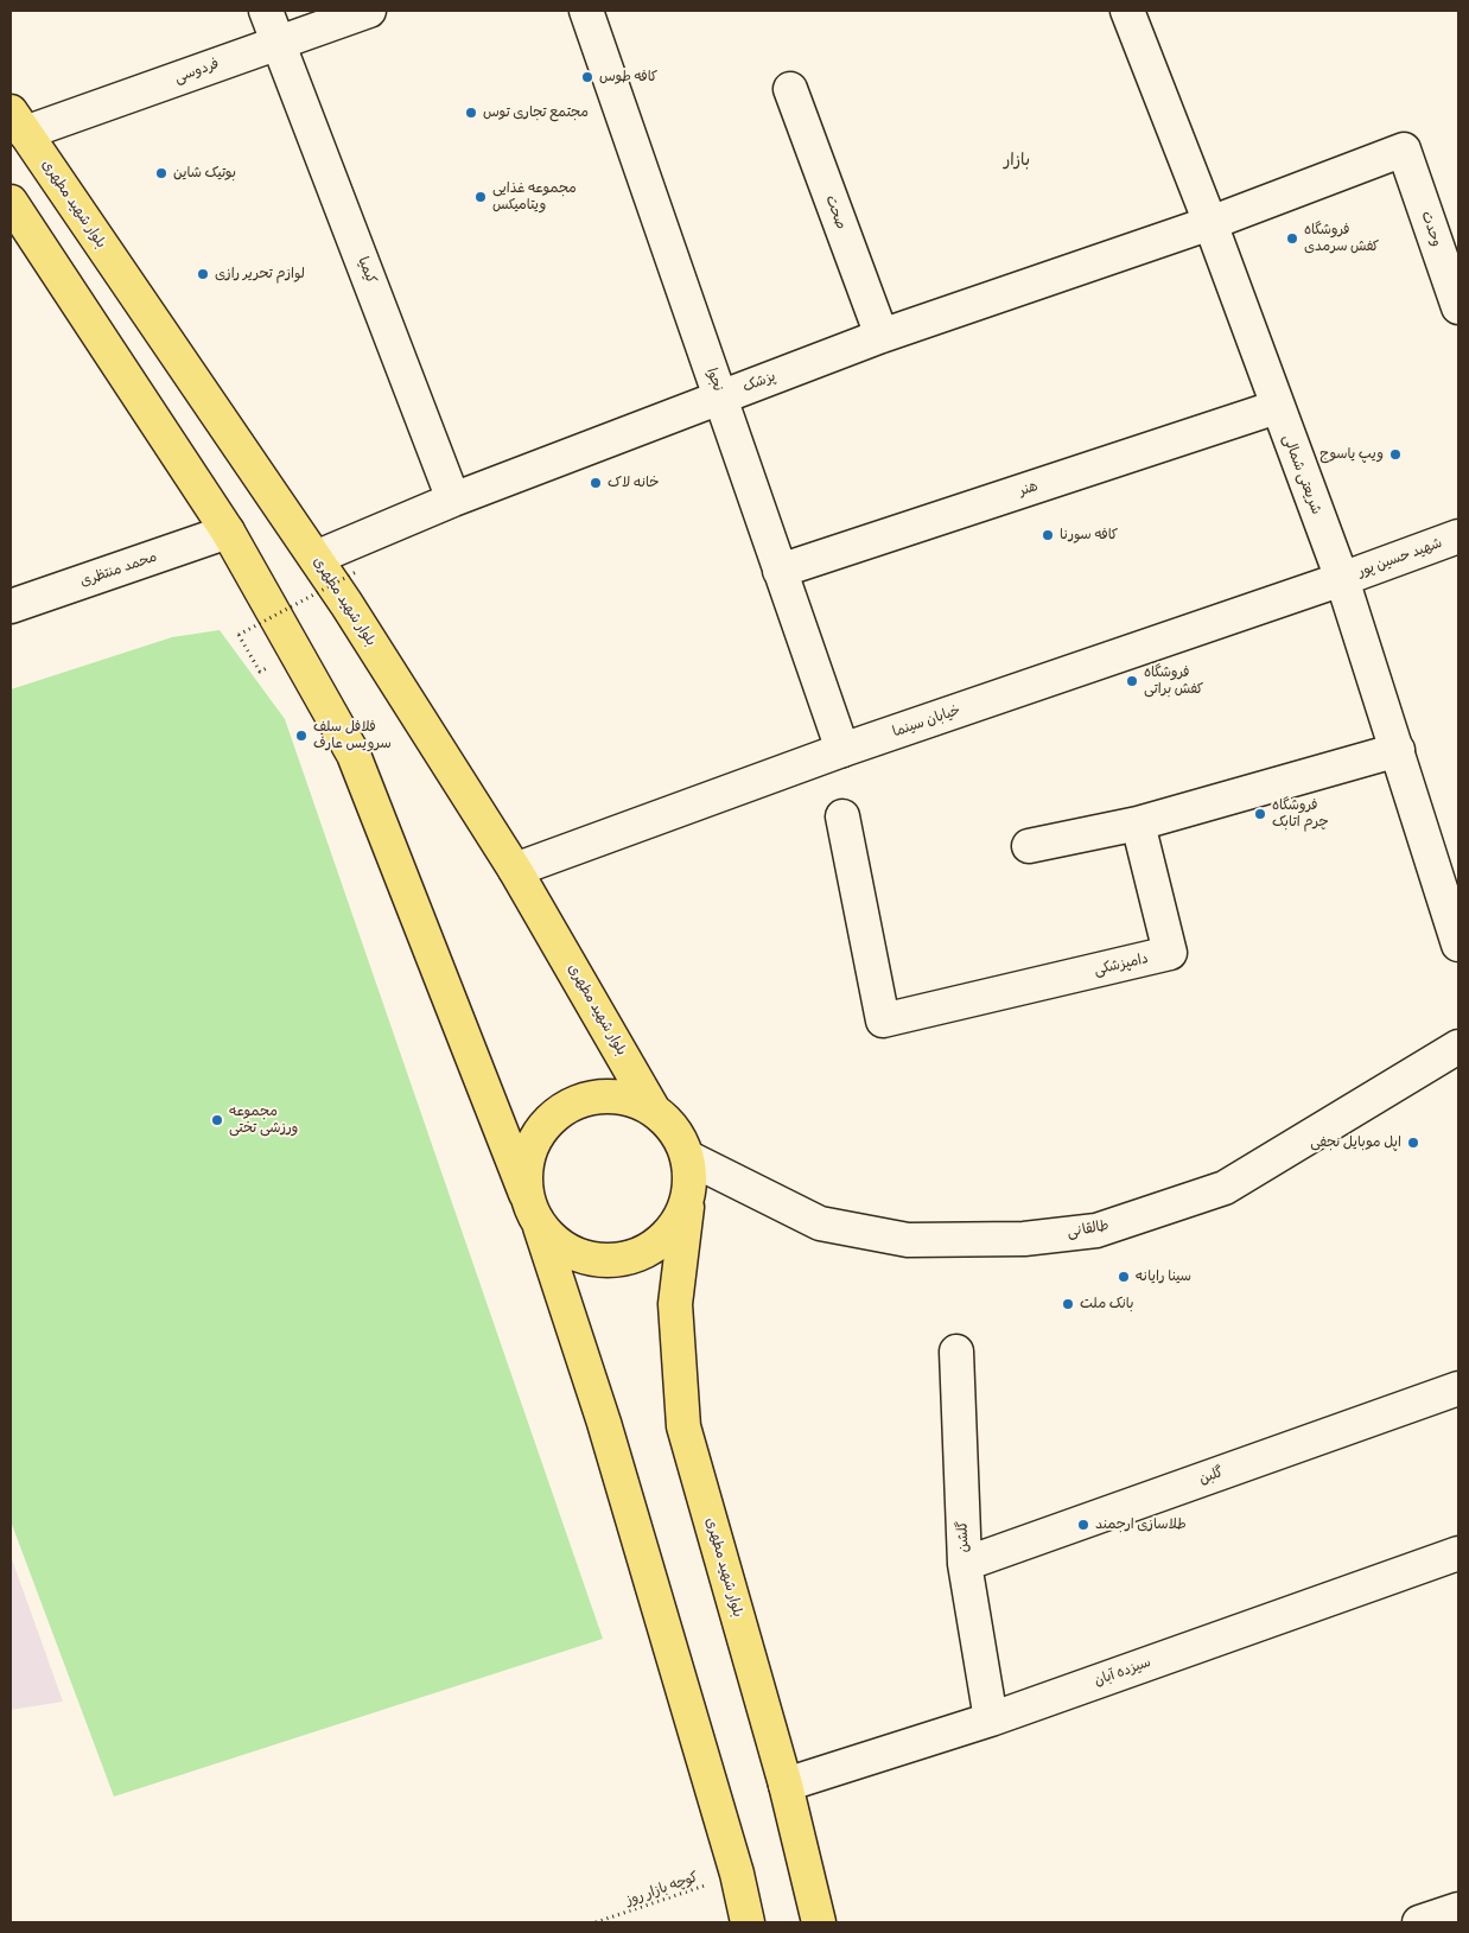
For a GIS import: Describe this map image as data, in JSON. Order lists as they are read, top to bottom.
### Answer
{
  "streets": {
    "main road": ["بلوار شهید مطهری"],
    "street": [
      "فردوسی",
      "صحت",
      "وحدت",
      "کیمیا",
      "نجوا",
      "پزشک",
      "شریعتی شمالی",
      "هنر",
      "شهید حسین پور",
      "محمد منتظری",
      "خیابان سینما",
      "دامپزشکی",
      "طالقانی",
      "گلبن",
      "گلشن",
      "سیزده آبان"
    ],
    "path": ["کوچه بازار روز"]
  },
  "crossings": [
    ["فردوسی", "بلوار شهید مطهری"],
    ["فردوسی", "کیمیا"],
    ["بلوار شهید مطهری", "پزشک"],
    ["بلوار شهید مطهری", "خیابان سینما"],
    ["بلوار شهید مطهری", "طالقانی"],
    ["بلوار شهید مطهری", "سیزده آبان"],
    ["صحت", "پزشک"],
    ["وحدت", "پزشک"],
    ["کیمیا", "پزشک"],
    ["نجوا", "پزشک"],
    ["نجوا", "هنر"],
    ["نجوا", "خیابان سینما"],
    ["پزشک", "شریعتی شمالی"],
    ["شریعتی شمالی", "هنر"],
    ["شریعتی شمالی", "شهید حسین پور"],
    ["شریعتی شمالی", "خیابان سینما"],
    ["شهید حسین پور", "خیابان سینما"],
    ["گلبن", "گلشن"],
    ["گلشن", "سیزده آبان"]
  ],
  "districts": ["بازار"],
  "places": [
    "کافه طوس",
    "مجتمع تجارى توس",
    "بوتیک شاین",
    "مجموعه غذایی ویتامیکس",
    "فروشگاه کفش سرمدی",
    "لوازم تحریر رازی",
    "ویپ یاسوج",
    "خانه لاک",
    "کافه سورنا",
    "فروشگاه کفش براتی",
    "فلافل سلف سرویس عارف",
    "فروشگاه چرم اتابک",
    "مجموعه ورزشی تختی",
    "اپل موبایل نجفی",
    "سینا رایانه",
    "بانک ملت",
    "طلاسازی ارجمند"
  ]
}
